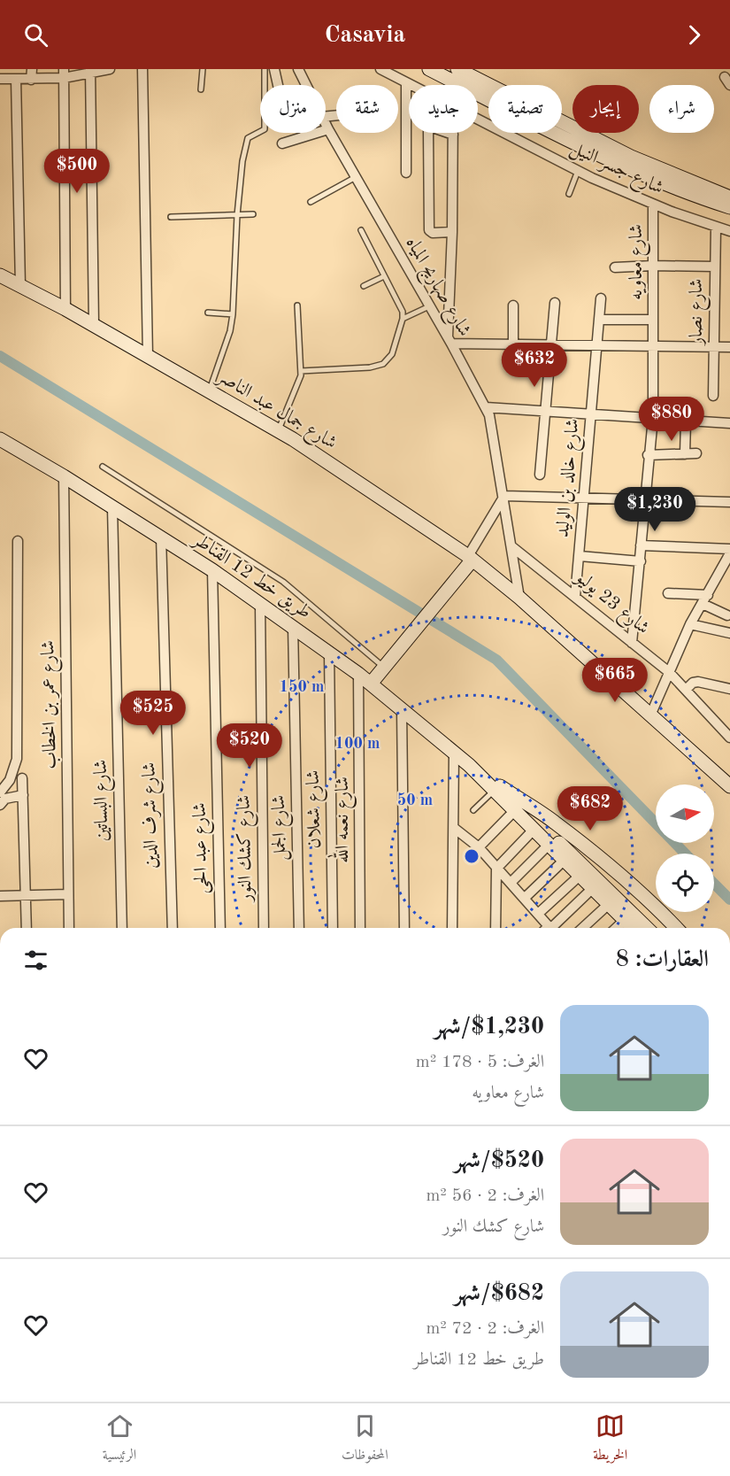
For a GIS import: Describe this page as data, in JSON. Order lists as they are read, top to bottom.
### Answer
{
  "streets": {
    "main road": ["شارع جمال عبد الناصر", "طريق خط 12 القناطر"],
    "street": [
      "شارع جسر النيل",
      "شارع معاويه",
      "شارع صهاريج المياه",
      "شارع نصار",
      "شارع خالد بن الوليد",
      "شارع 23 يوليو",
      "شارع عمر بن الخطاب",
      "شارع البساتين",
      "شارع شعلان",
      "شارع شرف الدين",
      "شارع نعمه الله",
      "شارع الجمل",
      "شارع عبد الحى",
      "شارع كشك النور"
    ]
  },
  "crossings": [
    ["شارع جسر النيل", "شارع معاويه"],
    ["شارع جسر النيل", "شارع نصار"],
    ["شارع معاويه", "شارع خالد بن الوليد"],
    ["شارع معاويه", "شارع 23 يوليو"],
    ["شارع صهاريج المياه", "شارع جمال عبد الناصر"],
    ["شارع صهاريج المياه", "شارع 23 يوليو"],
    ["شارع خالد بن الوليد", "شارع 23 يوليو"],
    ["طريق خط 12 القناطر", "شارع عمر بن الخطاب"],
    ["طريق خط 12 القناطر", "شارع البساتين"],
    ["طريق خط 12 القناطر", "شارع شعلان"],
    ["طريق خط 12 القناطر", "شارع شرف الدين"],
    ["طريق خط 12 القناطر", "شارع نعمه الله"],
    ["طريق خط 12 القناطر", "شارع الجمل"],
    ["طريق خط 12 القناطر", "شارع عبد الحى"],
    ["طريق خط 12 القناطر", "شارع كشك النور"]
  ],
  "north": "right",
  "page": {
    "header": "Casavia",
    "chip": [
      "شراء",
      "إيجار",
      "تصفية",
      "جديد",
      "شقة",
      "منزل"
    ],
    "price": [
      "$500",
      "$632",
      "$880",
      "$1,230",
      "$665",
      "$525",
      "$520",
      "$682"
    ],
    "heading": "العقارات: 8",
    "list": [
      {
        "name": "$1,230/شهر",
        "note": "الغرف: 5 · 178 m² · شارع معاويه"
      },
      {
        "name": "$520/شهر",
        "note": "الغرف: 2 · 56 m² · شارع كشك النور"
      },
      {
        "name": "$682/شهر",
        "note": "الغرف: 2 · 72 m² · طريق خط 12 القناطر"
      }
    ],
    "tabs": ["الخريطة", "المحفوظات", "الرئيسية"]
  },
  "rings": ["150 m", "100 m", "50 m"]
}
